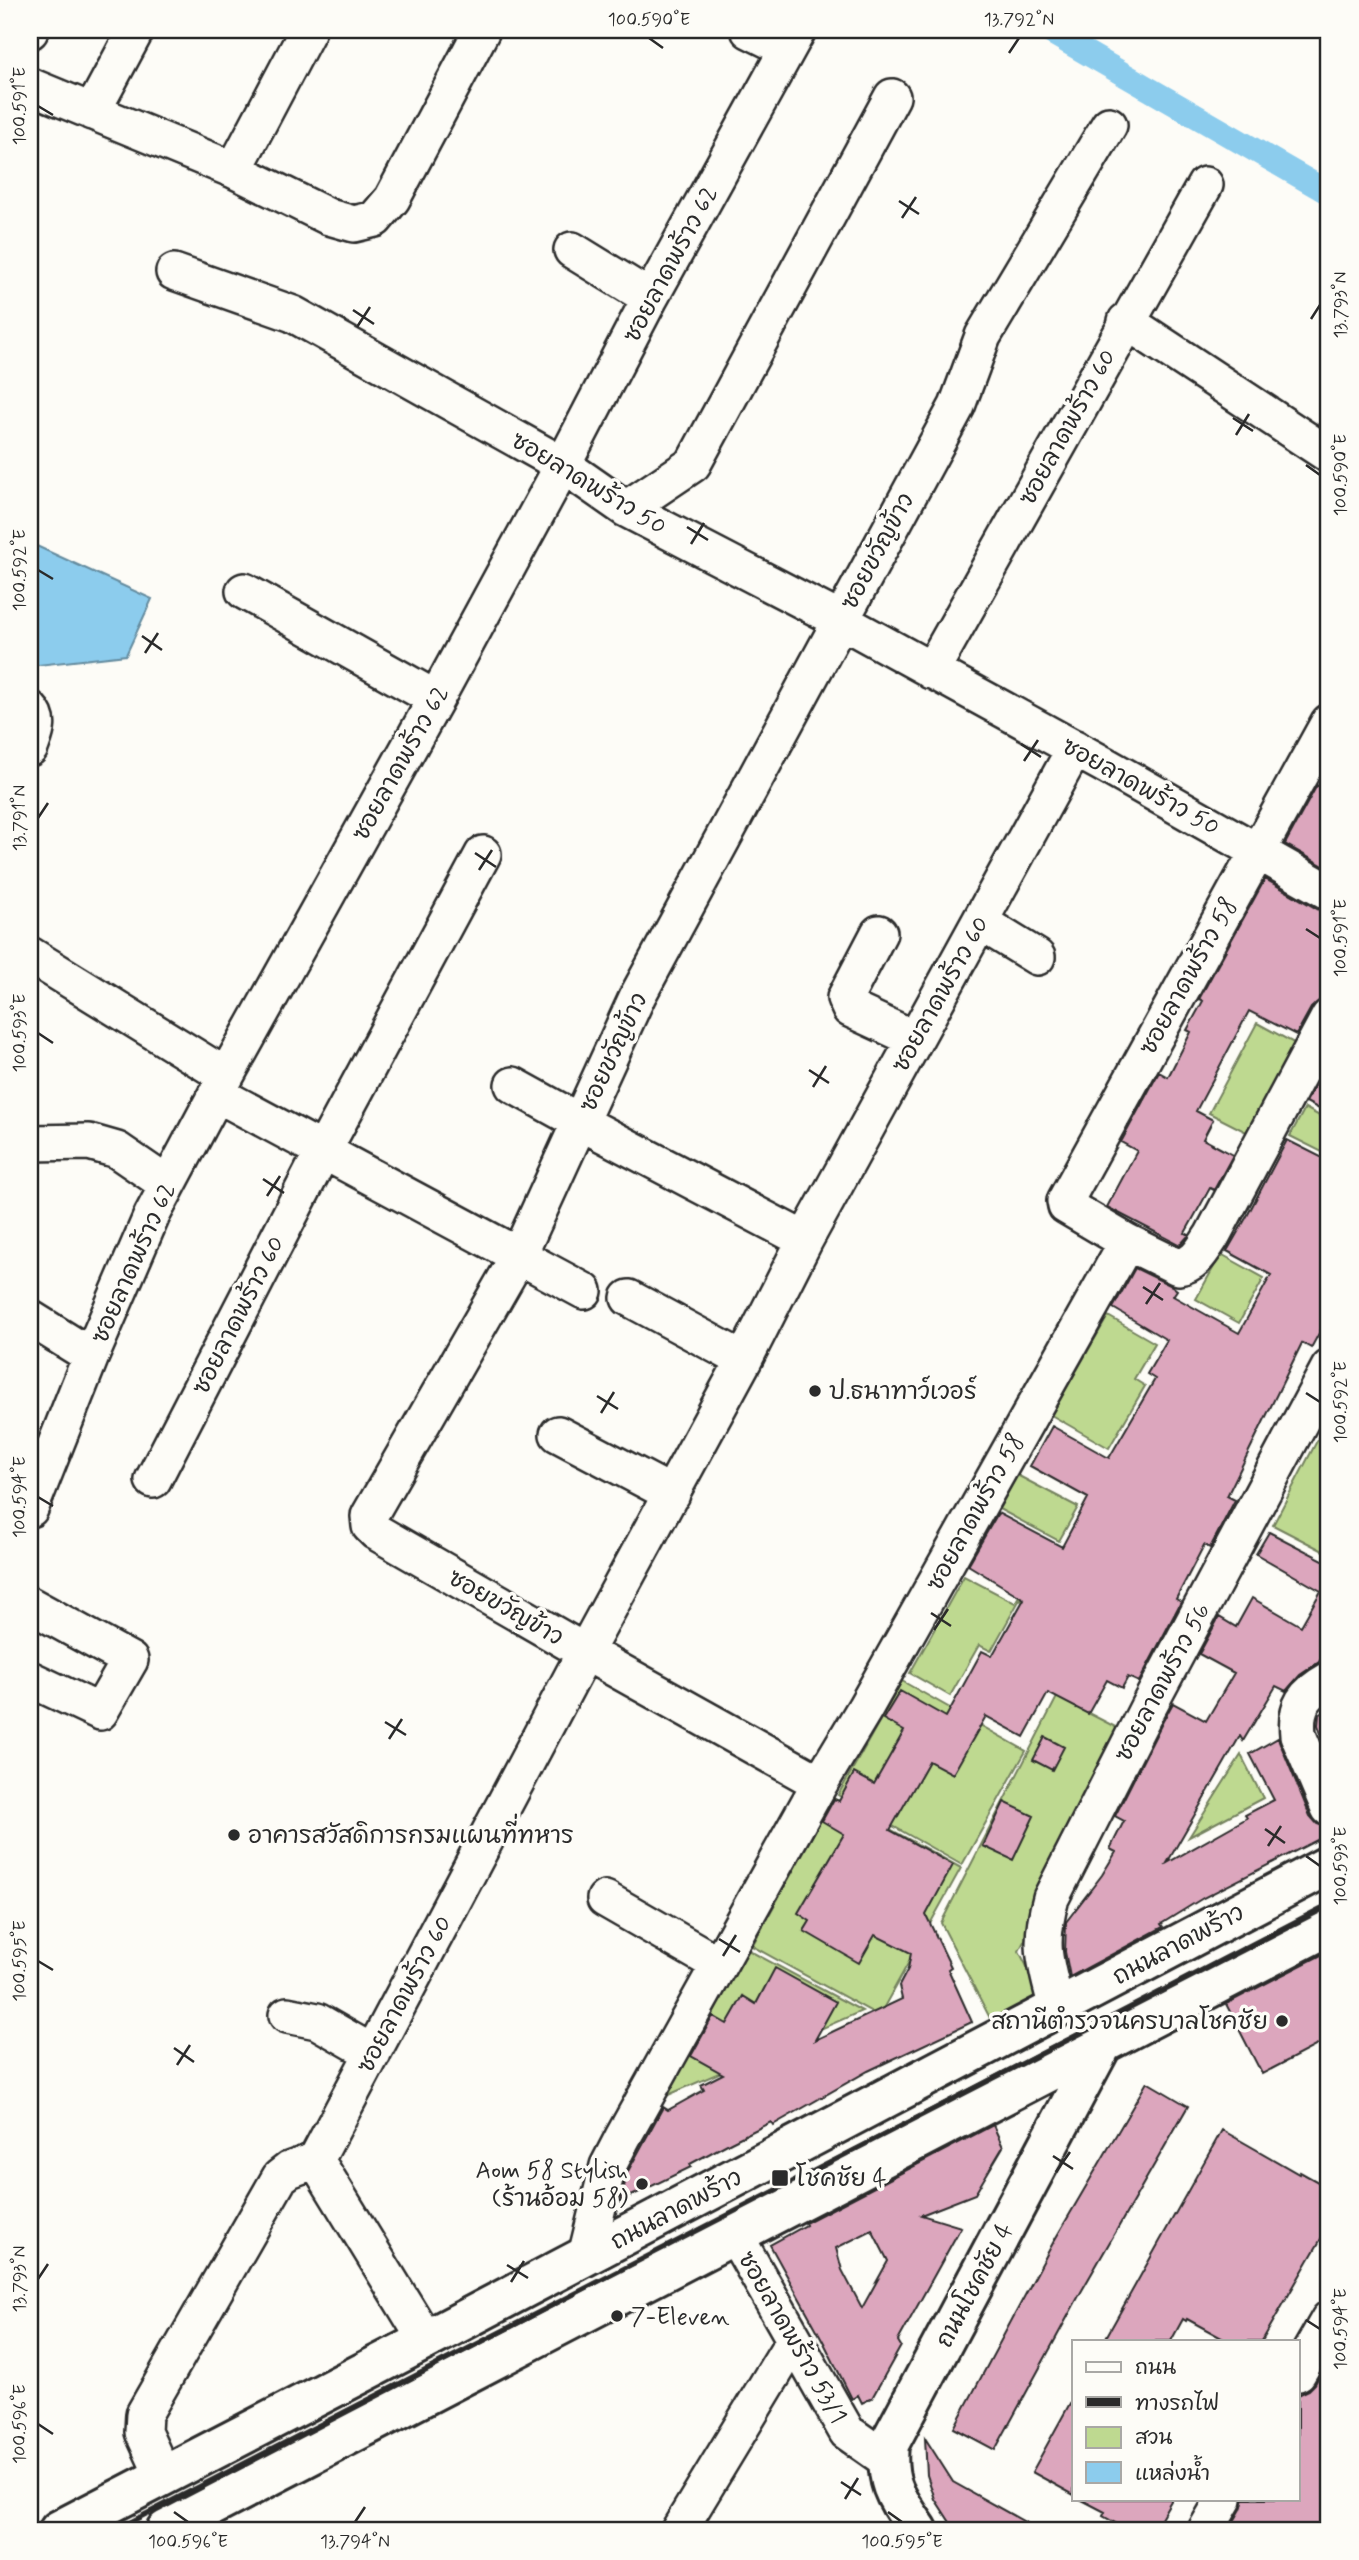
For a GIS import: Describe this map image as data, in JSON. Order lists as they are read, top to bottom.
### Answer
{
  "streets": {
    "main road": ["ถนนลาดพร้าว", "ถนนโชคชัย 4"],
    "street": [
      "ซอยลาดพร้าว 62",
      "ซอยลาดพร้าว 60",
      "ซอยลาดพร้าว 50",
      "ซอยขวัญข้าว",
      "ซอยลาดพร้าว 58",
      "ซอยลาดพร้าว 56",
      "ซอยลาดพร้าว 53/1"
    ]
  },
  "crossings": [
    ["ซอยลาดพร้าว 62", "ซอยลาดพร้าว 50"],
    ["ซอยลาดพร้าว 60", "ซอยลาดพร้าว 50"],
    ["ซอยลาดพร้าว 60", "ซอยขวัญข้าว"],
    ["ซอยลาดพร้าว 50", "ซอยขวัญข้าว"],
    ["ซอยลาดพร้าว 50", "ซอยลาดพร้าว 58"],
    ["ซอยขวัญข้าว", "ซอยลาดพร้าว 58"],
    ["ซอยลาดพร้าว 58", "ถนนลาดพร้าว"],
    ["ซอยลาดพร้าว 56", "ถนนลาดพร้าว"],
    ["ถนนลาดพร้าว", "ถนนโชคชัย 4"],
    ["ถนนลาดพร้าว", "ซอยลาดพร้าว 53/1"],
    ["ถนนโชคชัย 4", "ซอยลาดพร้าว 53/1"]
  ],
  "places": {
    "other": [
      "ป.ธนาทาว์เวอร์",
      "อาคารสวัสดิการกรมแผนที่ทหาร",
      "สถานีตำรวจนครบาลโชคชัย",
      "Aom 58 Stylish (ร้านอ้อม 58)",
      "7-Eleven"
    ],
    "transit": ["โชคชัย 4"]
  },
  "legend": [
    "ถนน",
    "ทางรถไฟ",
    "สวน",
    "แหล่งน้ำ"
  ],
  "coordinates": [
    "100.590°E",
    "13.792°N",
    "100.591°E",
    "13.793°N",
    "100.592°E",
    "13.791°N",
    "100.593°E",
    "100.594°E",
    "100.595°E",
    "100.596°E",
    "13.794°N"
  ]
}
